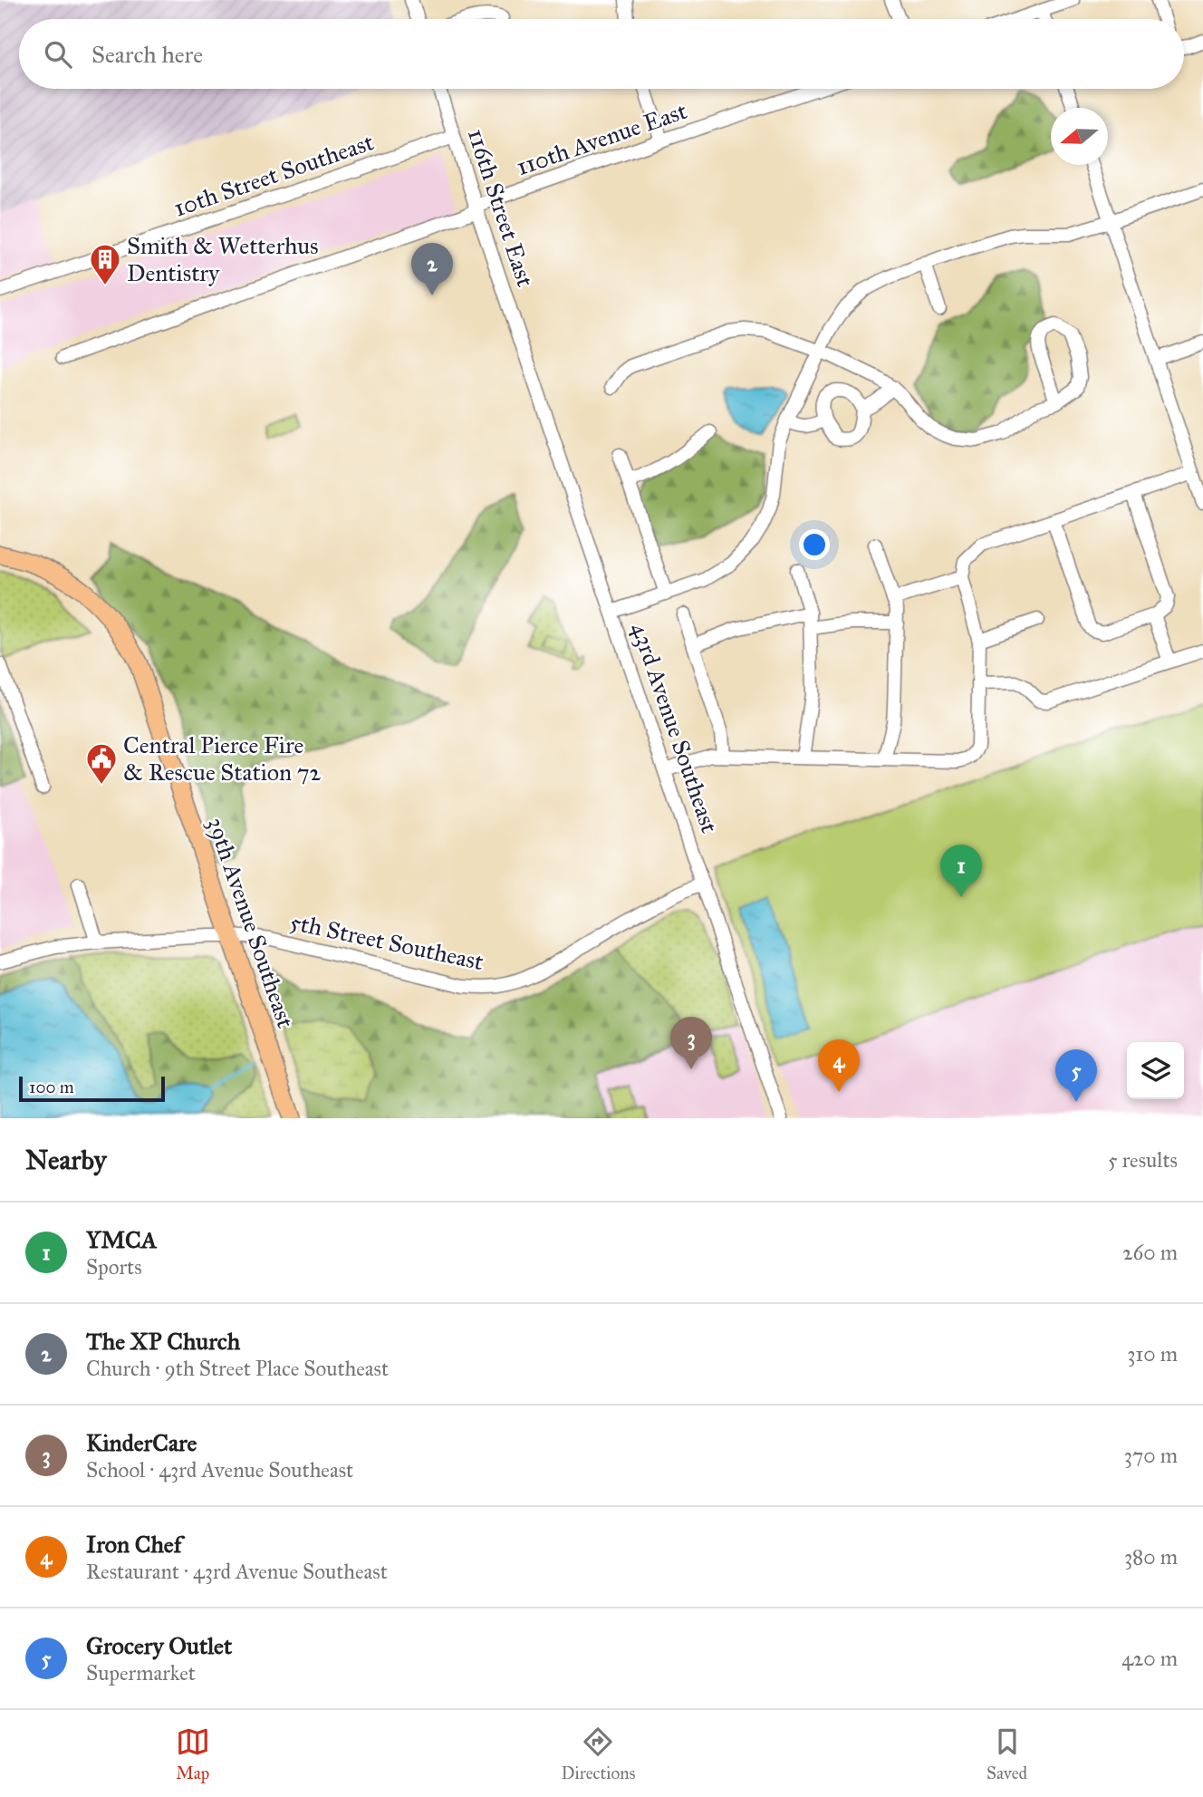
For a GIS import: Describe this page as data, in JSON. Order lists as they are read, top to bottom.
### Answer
{
  "streets": {
    "main road": ["39th Avenue Southeast"],
    "street": [
      "110th Avenue East",
      "10th Street Southeast",
      "116th Street East",
      "43rd Avenue Southeast",
      "5th Street Southeast"
    ]
  },
  "crossings": [
    ["110th Avenue East", "116th Street East"],
    ["10th Street Southeast", "116th Street East"],
    ["116th Street East", "43rd Avenue Southeast"],
    ["43rd Avenue Southeast", "5th Street Southeast"],
    ["39th Avenue Southeast", "5th Street Southeast"]
  ],
  "places": {
    "building": ["Smith & Wetterhus Dentistry"],
    "public building": ["Central Pierce Fire & Rescue Station 72"]
  },
  "scale_bar": "100 m",
  "north": "left",
  "page": {
    "search": "Search here",
    "pins": [
      "2",
      "1",
      "3",
      "4",
      "5"
    ],
    "scale": "100 m",
    "heading": ["Nearby", "5 results"],
    "list": [
      {
        "mark": "1",
        "name": "YMCA",
        "note": "Sports",
        "value": "260 m"
      },
      {
        "mark": "2",
        "name": "The XP Church",
        "note": "Church · 9th Street Place Southeast",
        "value": "310 m"
      },
      {
        "mark": "3",
        "name": "KinderCare",
        "note": "School · 43rd Avenue Southeast",
        "value": "370 m"
      },
      {
        "mark": "4",
        "name": "Iron Chef",
        "note": "Restaurant · 43rd Avenue Southeast",
        "value": "380 m"
      },
      {
        "mark": "5",
        "name": "Grocery Outlet",
        "note": "Supermarket",
        "value": "420 m"
      }
    ],
    "nav": ["Map", "Directions", "Saved"]
  }
}
